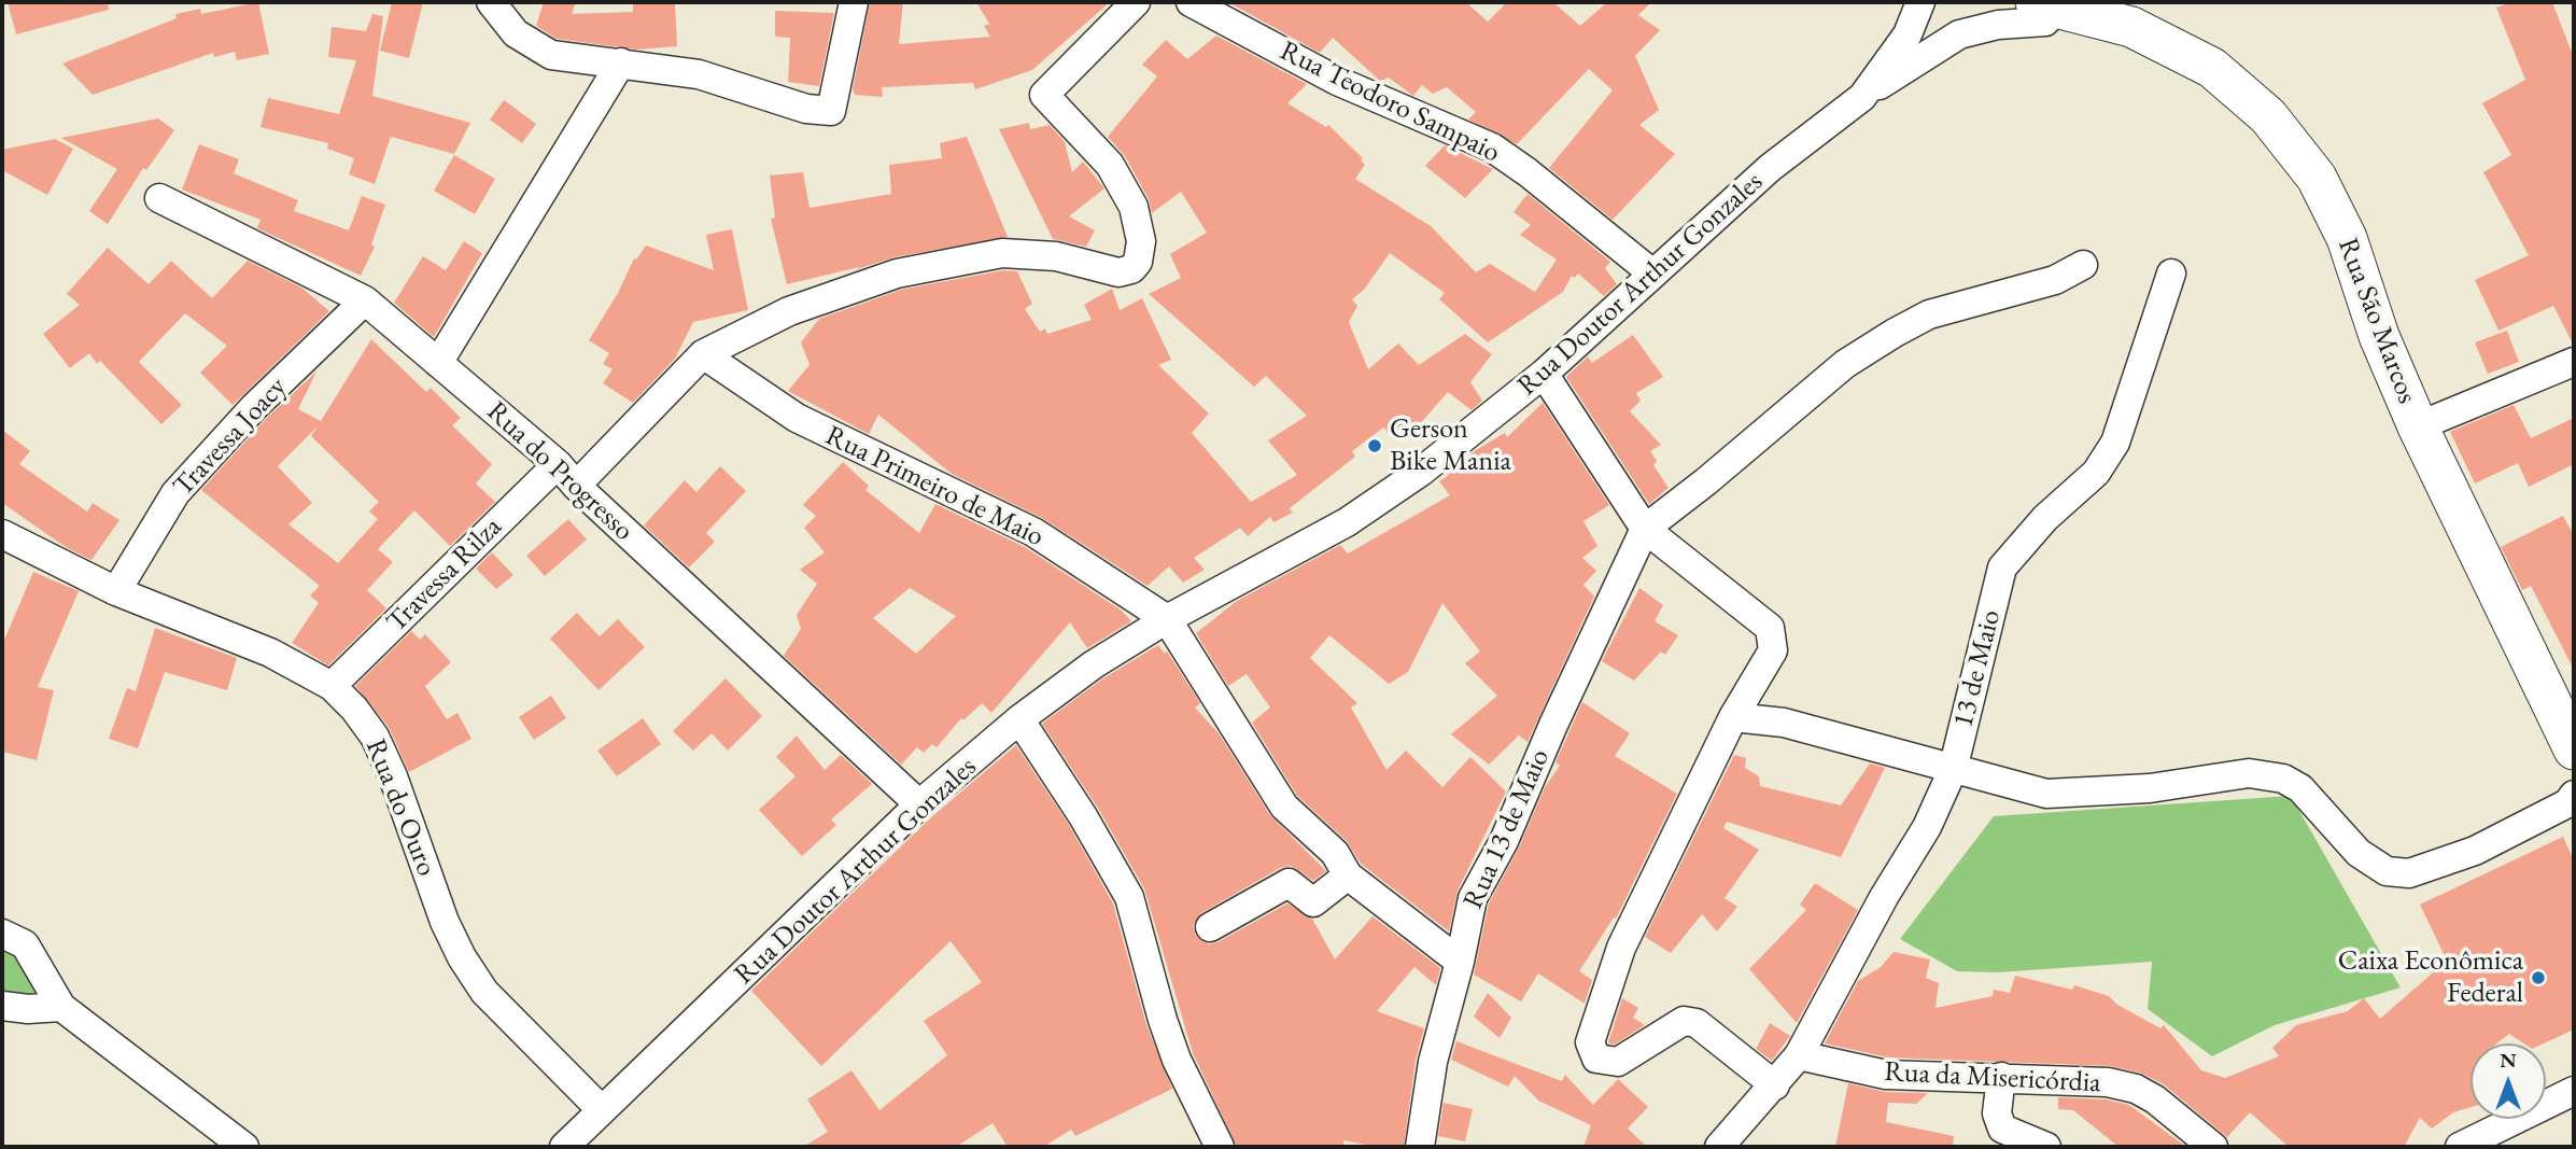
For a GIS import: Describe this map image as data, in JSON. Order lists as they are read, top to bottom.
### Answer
{
  "streets": {
    "main road": ["Rua São Marcos"],
    "street": [
      "Rua Teodoro Sampaio",
      "Rua Doutor Arthur Gonzales",
      "Travessa Joacy",
      "Rua do Progresso",
      "Rua Primeiro de Maio",
      "Travessa Rilza",
      "13 de Maio",
      "Rua do Ouro",
      "Rua 13 de Maio",
      "Rua da Misericórdia"
    ]
  },
  "crossings": [
    ["Rua Teodoro Sampaio", "Rua Doutor Arthur Gonzales"],
    ["Rua Doutor Arthur Gonzales", "Rua do Progresso"],
    ["Rua Doutor Arthur Gonzales", "Rua Primeiro de Maio"],
    ["Rua Doutor Arthur Gonzales", "Rua do Ouro"],
    ["Travessa Joacy", "Rua do Progresso"],
    ["Travessa Joacy", "Rua do Ouro"],
    ["Rua do Progresso", "Travessa Rilza"],
    ["Travessa Rilza", "Rua do Ouro"],
    ["13 de Maio", "Rua da Misericórdia"]
  ],
  "places": ["Gerson Bike Mania", "Caixa Econômica Federal"],
  "north": "top"
}
